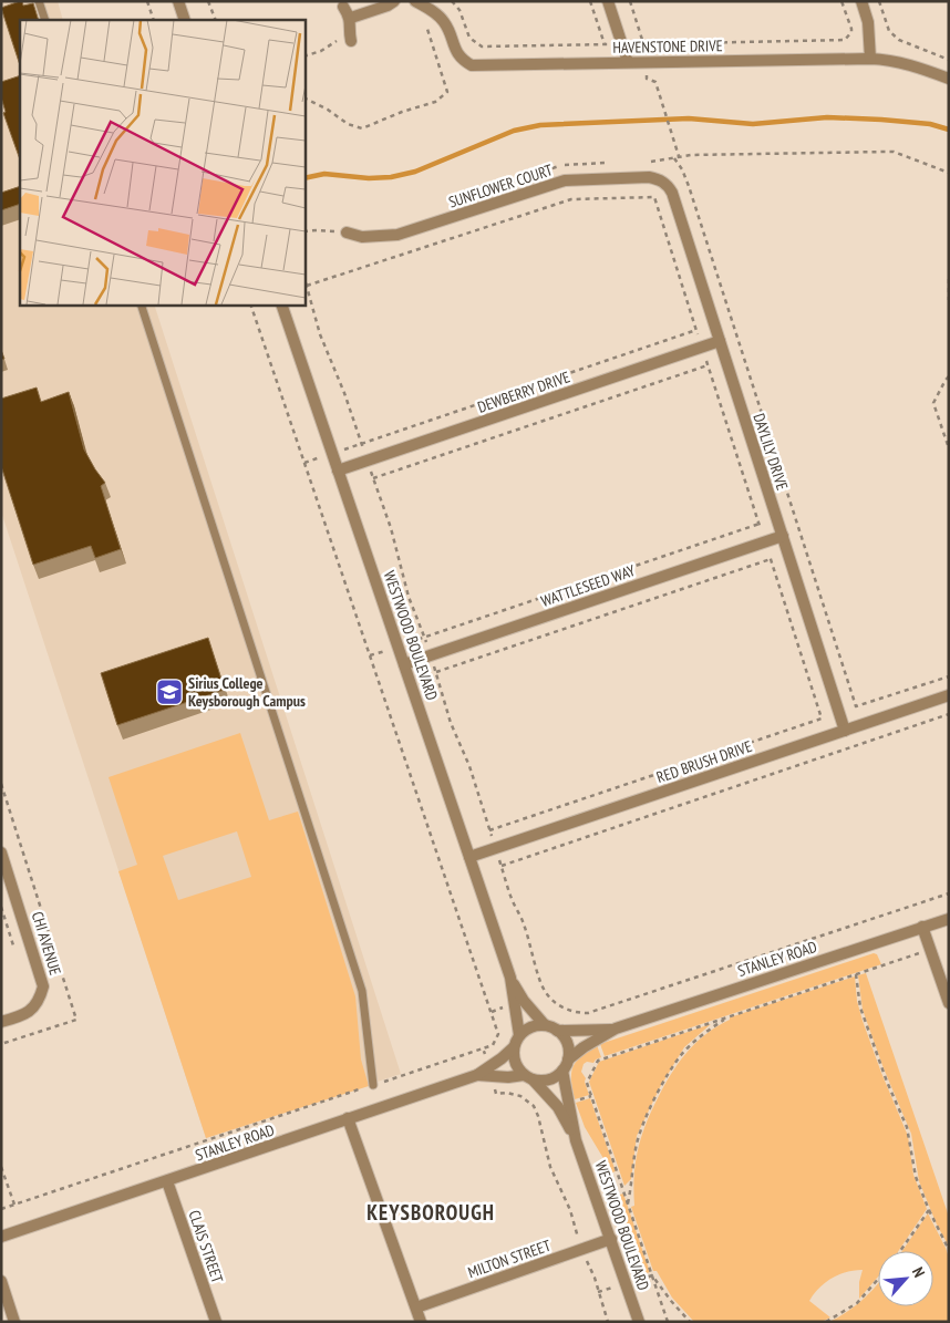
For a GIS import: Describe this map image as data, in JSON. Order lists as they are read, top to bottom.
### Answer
{
  "streets": {
    "street": [
      "HAVENSTONE DRIVE",
      "SUNFLOWER COURT",
      "DEWBERRY DRIVE",
      "DAYLILY DRIVE",
      "WATTLESEED WAY",
      "WESTWOOD BOULEVARD",
      "RED BRUSH DRIVE",
      "CHI AVENUE",
      "STANLEY ROAD",
      "CLAIS STREET",
      "MILTON STREET"
    ]
  },
  "crossings": [
    ["SUNFLOWER COURT", "DAYLILY DRIVE"],
    ["DEWBERRY DRIVE", "DAYLILY DRIVE"],
    ["DEWBERRY DRIVE", "WESTWOOD BOULEVARD"],
    ["DAYLILY DRIVE", "WATTLESEED WAY"],
    ["DAYLILY DRIVE", "RED BRUSH DRIVE"],
    ["WATTLESEED WAY", "WESTWOOD BOULEVARD"],
    ["WESTWOOD BOULEVARD", "RED BRUSH DRIVE"],
    ["WESTWOOD BOULEVARD", "STANLEY ROAD"],
    ["WESTWOOD BOULEVARD", "MILTON STREET"],
    ["STANLEY ROAD", "CLAIS STREET"]
  ],
  "districts": ["KEYSBOROUGH"],
  "places": {
    "school or university": ["Sirius College Keysborough Campus"]
  },
  "north": "top right"
}
